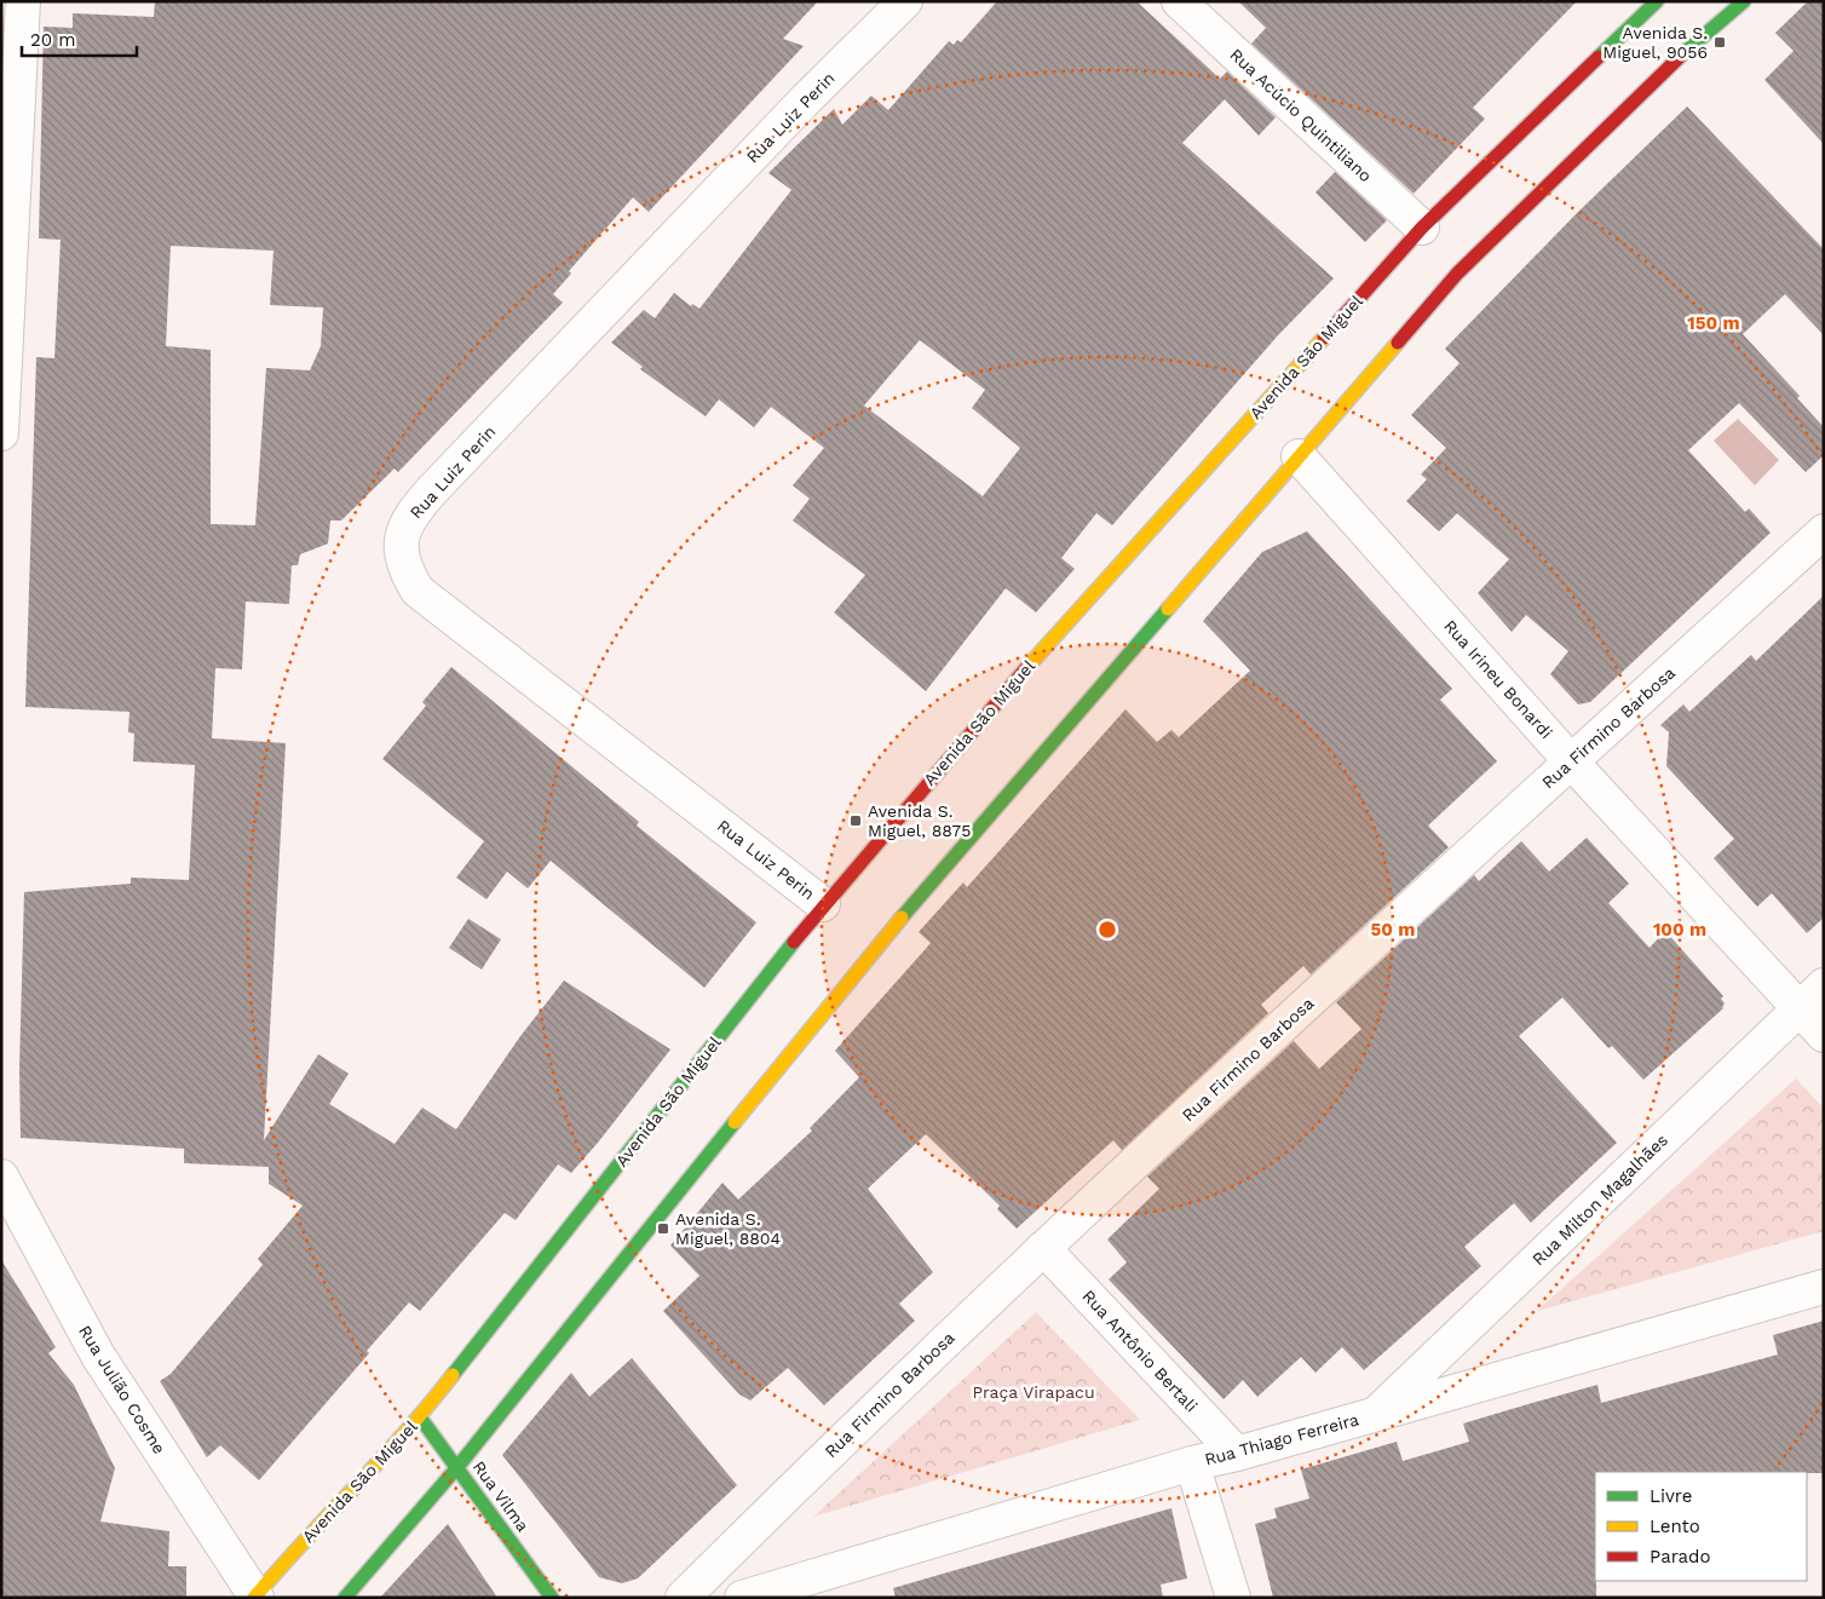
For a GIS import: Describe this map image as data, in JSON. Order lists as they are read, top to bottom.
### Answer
{
  "streets": {
    "main road": ["Avenida São Miguel", "Rua Vilma"],
    "street": [
      "Rua Acúcio Quintiliano",
      "Rua Luiz Perin",
      "Rua Irineu Bonardi",
      "Rua Firmino Barbosa",
      "Rua Milton Magalhães",
      "Rua Antônio Bertali",
      "Rua Julião Cosme",
      "Rua Thiago Ferreira"
    ]
  },
  "crossings": [
    ["Rua Acúcio Quintiliano", "Avenida São Miguel"],
    ["Rua Luiz Perin", "Avenida São Miguel"],
    ["Avenida São Miguel", "Rua Julião Cosme"],
    ["Avenida São Miguel", "Rua Vilma"],
    ["Rua Irineu Bonardi", "Rua Firmino Barbosa"],
    ["Rua Irineu Bonardi", "Rua Milton Magalhães"],
    ["Rua Firmino Barbosa", "Rua Antônio Bertali"],
    ["Rua Milton Magalhães", "Rua Thiago Ferreira"],
    ["Rua Antônio Bertali", "Rua Thiago Ferreira"]
  ],
  "parks": ["Praça Virapacu"],
  "places": {
    "transit": ["Avenida S. Miguel, 9056", "Avenida S. Miguel, 8875", "Avenida S. Miguel, 8804"]
  },
  "legend": ["Livre", "Lento", "Parado"],
  "scale_bar": "20 m",
  "rings": ["150 m", "50 m", "100 m"]
}
